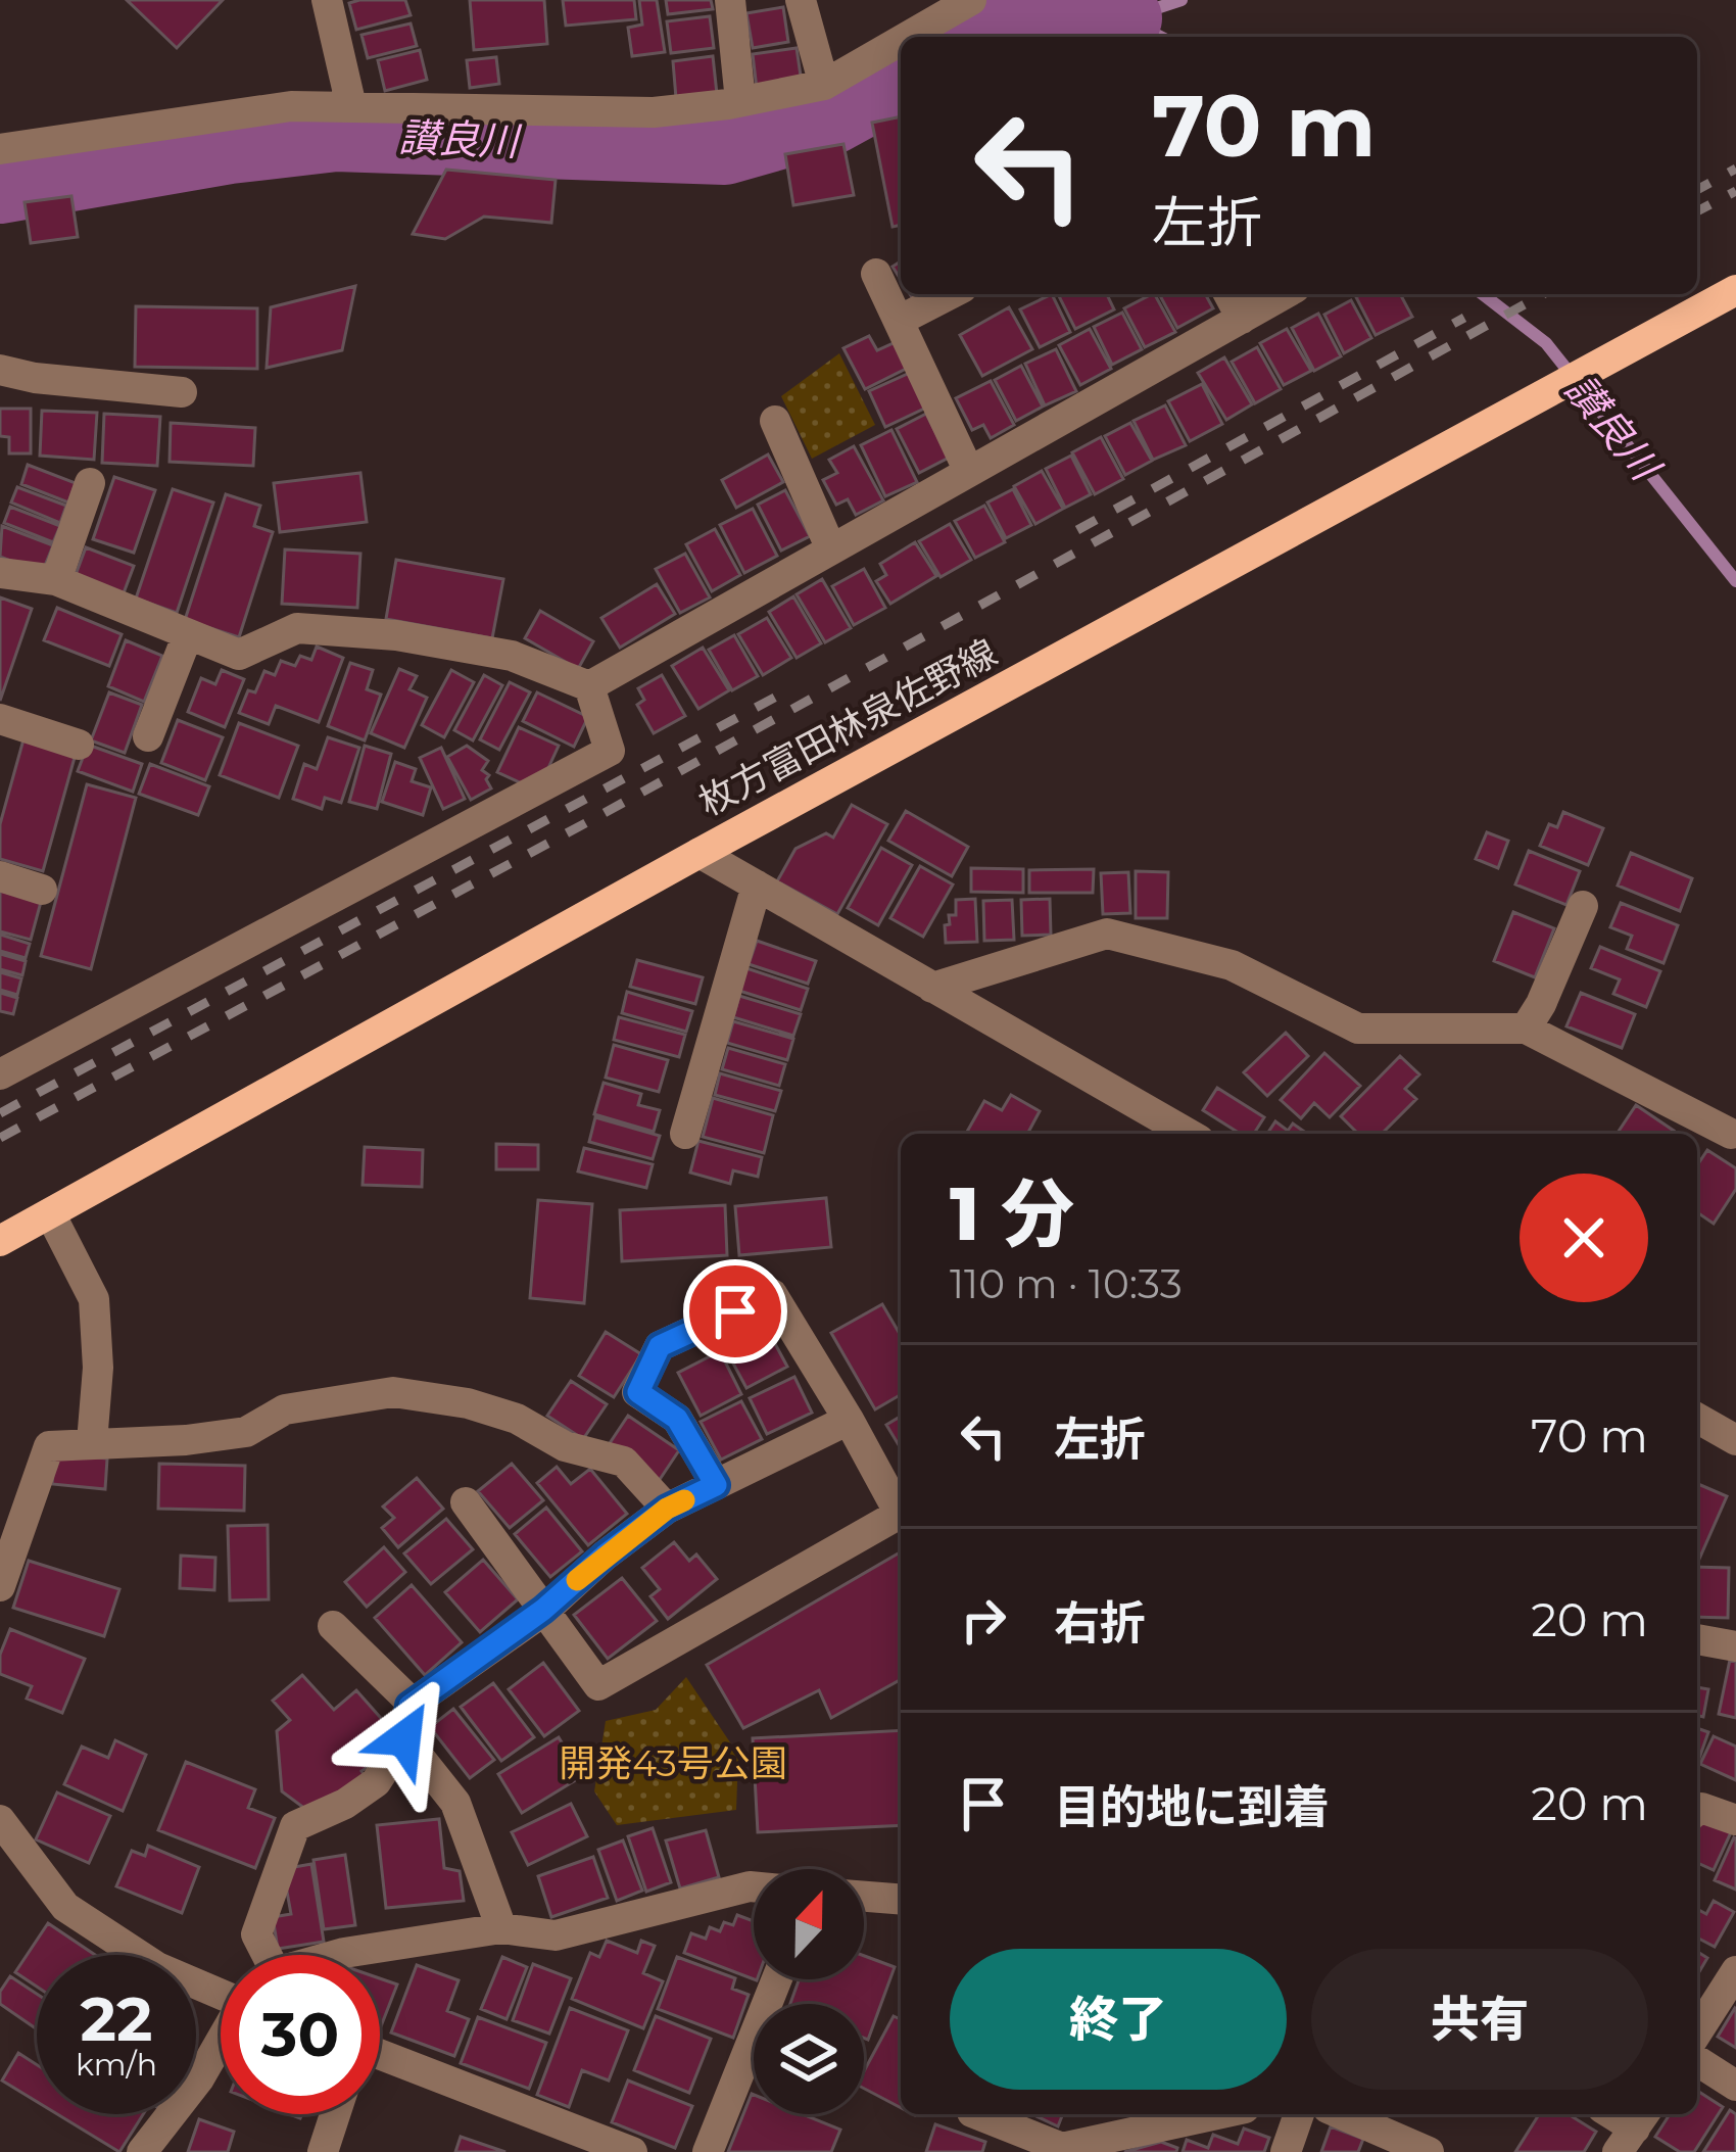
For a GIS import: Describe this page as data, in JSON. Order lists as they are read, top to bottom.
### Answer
{
  "streets": {
    "main road": ["枚方富田林泉佐野線"]
  },
  "water": ["讃良川"],
  "parks": ["開発43号公園"],
  "north": "top",
  "page": {
    "turn": ["70 m", "左折"],
    "heading": ["1 分", "110 m · 10:33"],
    "list": [
      {
        "name": "左折",
        "value": "70 m"
      },
      {
        "name": "右折",
        "value": "20 m"
      },
      {
        "name": "目的地に到着",
        "value": "20 m"
      }
    ],
    "buttons": ["終了", "共有"],
    "speed": "22 km/h",
    "limit": "30"
  }
}
